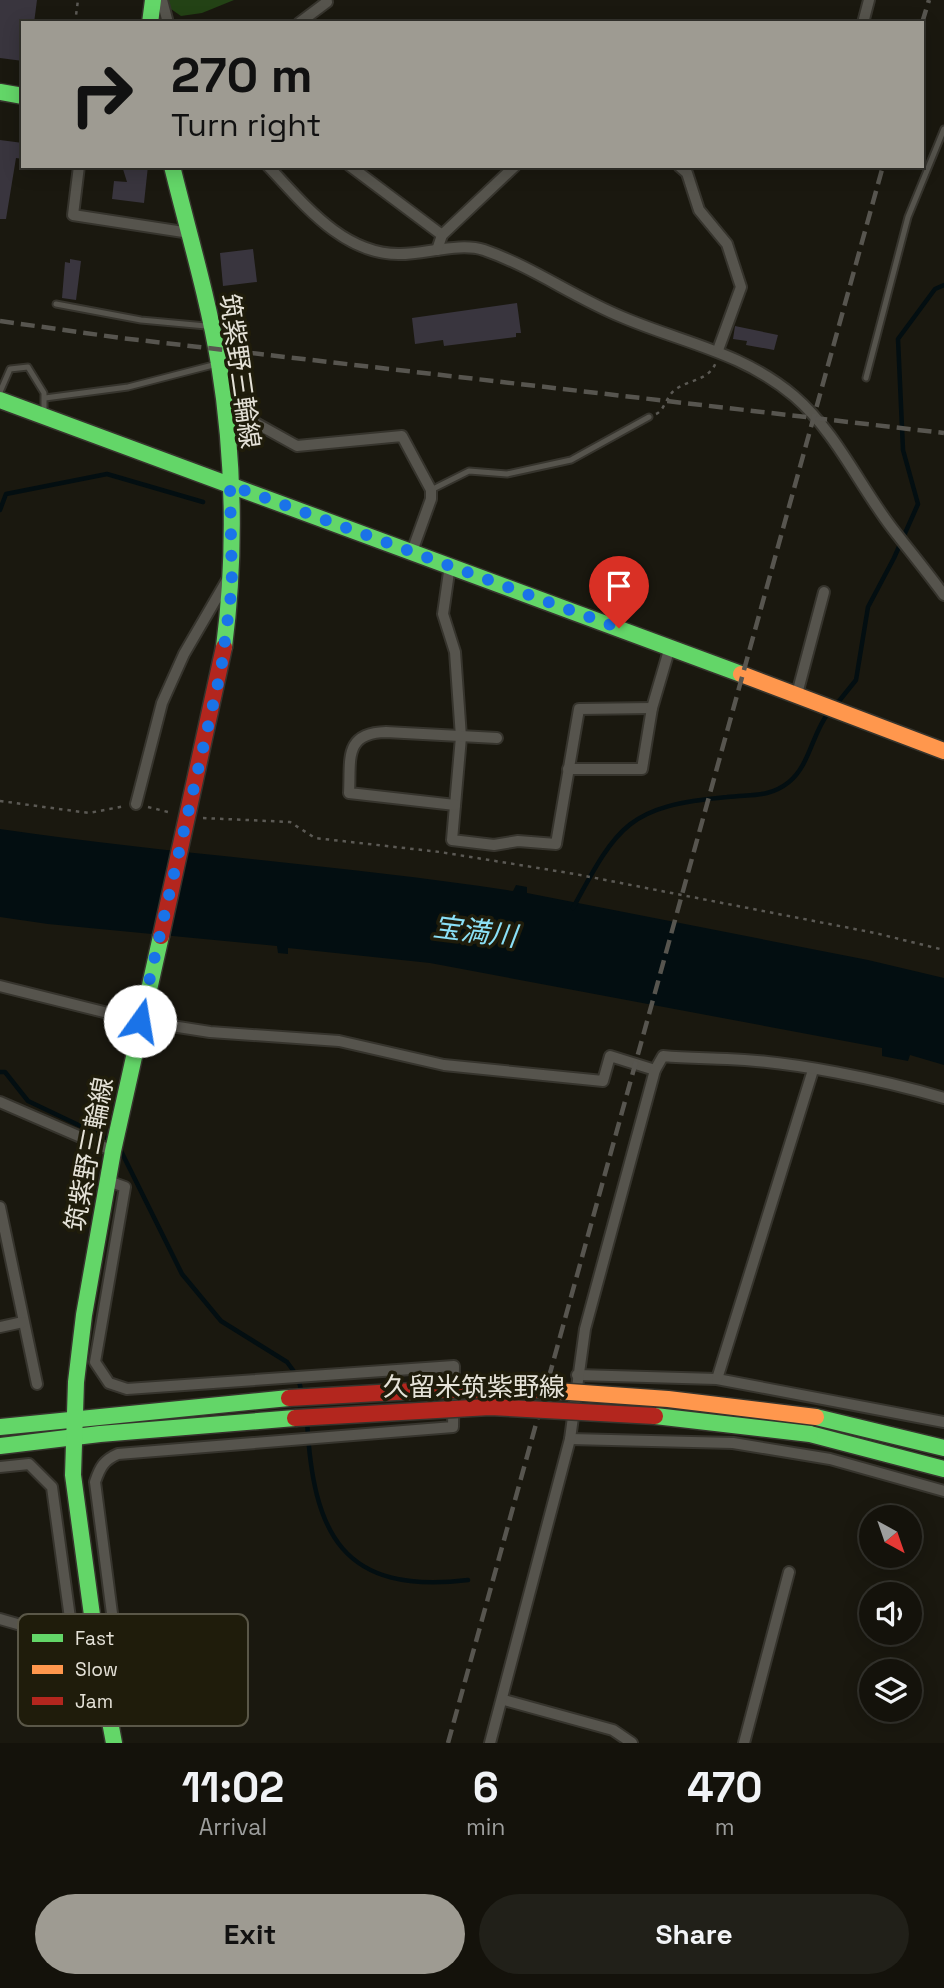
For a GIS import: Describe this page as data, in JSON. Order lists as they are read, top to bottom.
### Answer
{
  "streets": {
    "main road": ["筑紫野三輪線", "久留米筑紫野線"]
  },
  "crossings": [
    ["筑紫野三輪線", "久留米筑紫野線"]
  ],
  "water": ["宝満川"],
  "legend": ["Fast", "Slow", "Jam"],
  "north": "bottom right",
  "page": {
    "turn": ["270 m", "Turn right"],
    "eta": [
      "11:02",
      "Arrival",
      "6",
      "min",
      "470",
      "m"
    ],
    "buttons": ["Exit", "Share"]
  }
}
